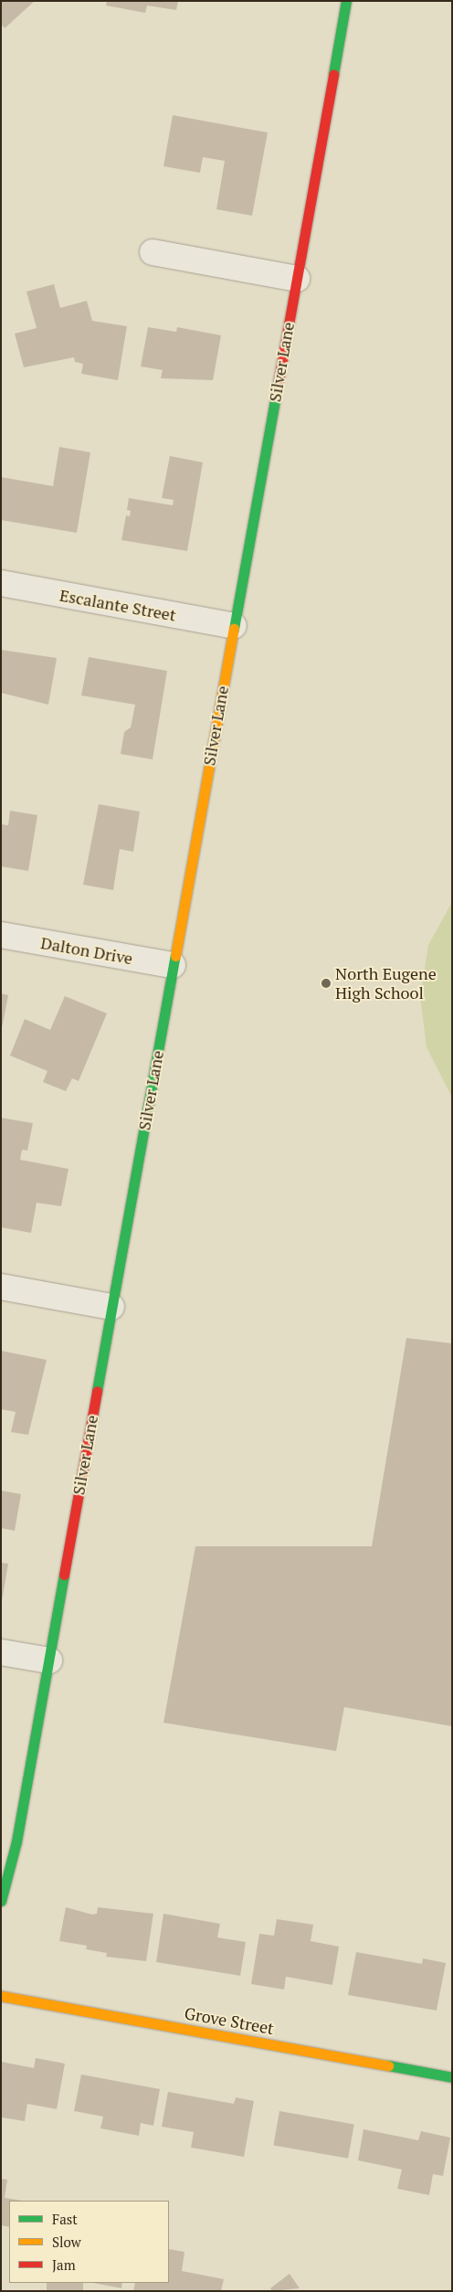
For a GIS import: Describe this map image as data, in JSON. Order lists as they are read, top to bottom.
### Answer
{
  "streets": {
    "street": [
      "Silver Lane",
      "Escalante Street",
      "Dalton Drive",
      "Grove Street"
    ]
  },
  "crossings": [
    ["Silver Lane", "Escalante Street"],
    ["Silver Lane", "Dalton Drive"]
  ],
  "places": ["North Eugene High School"],
  "legend": ["Fast", "Slow", "Jam"]
}
